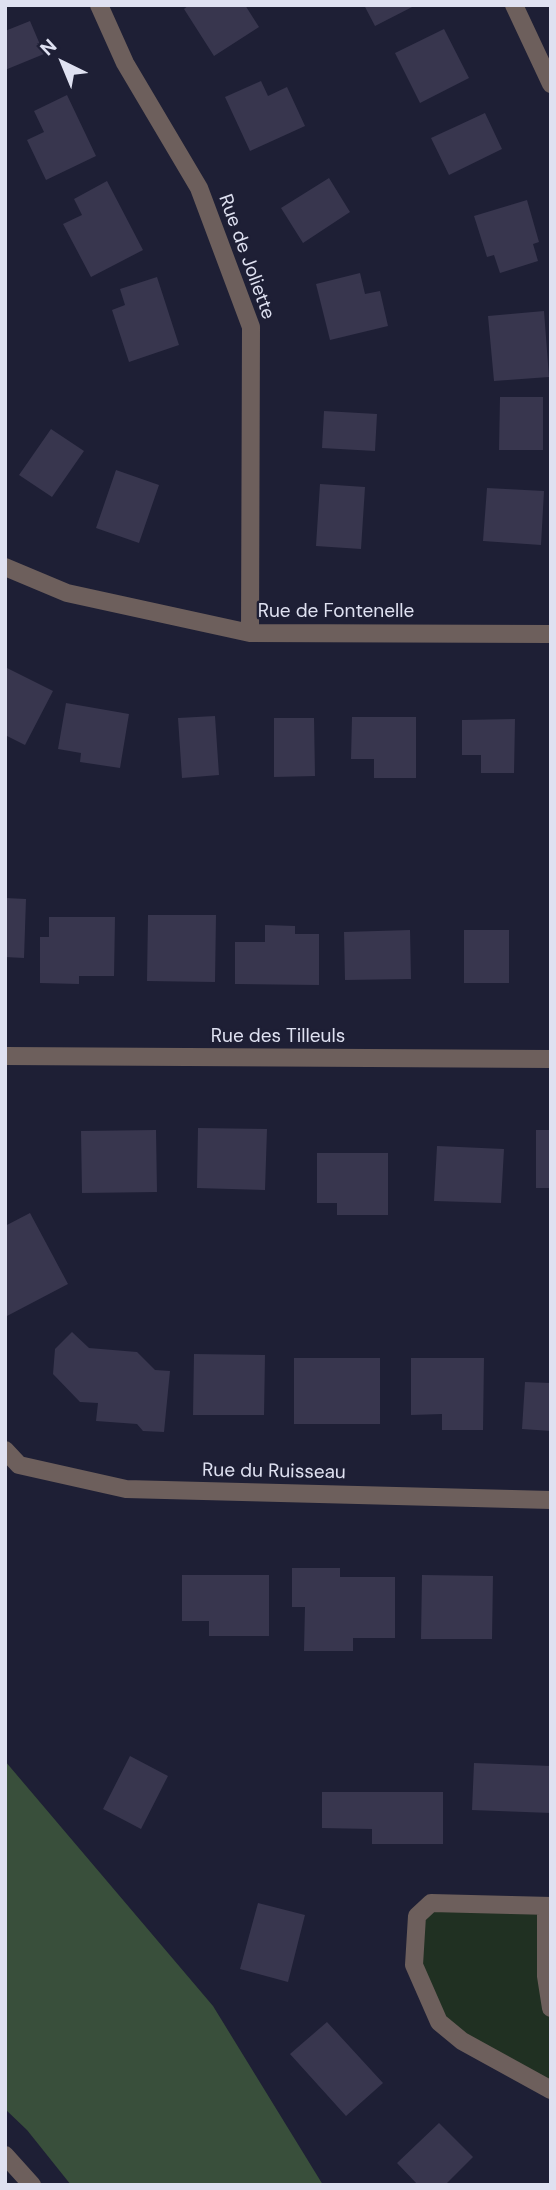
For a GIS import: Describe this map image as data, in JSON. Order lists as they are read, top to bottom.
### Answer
{
  "streets": {
    "street": [
      "Rue de Joliette",
      "Rue de Fontenelle",
      "Rue des Tilleuls",
      "Rue du Ruisseau"
    ]
  },
  "crossings": [
    ["Rue de Joliette", "Rue de Fontenelle"]
  ],
  "north": "top left"
}
